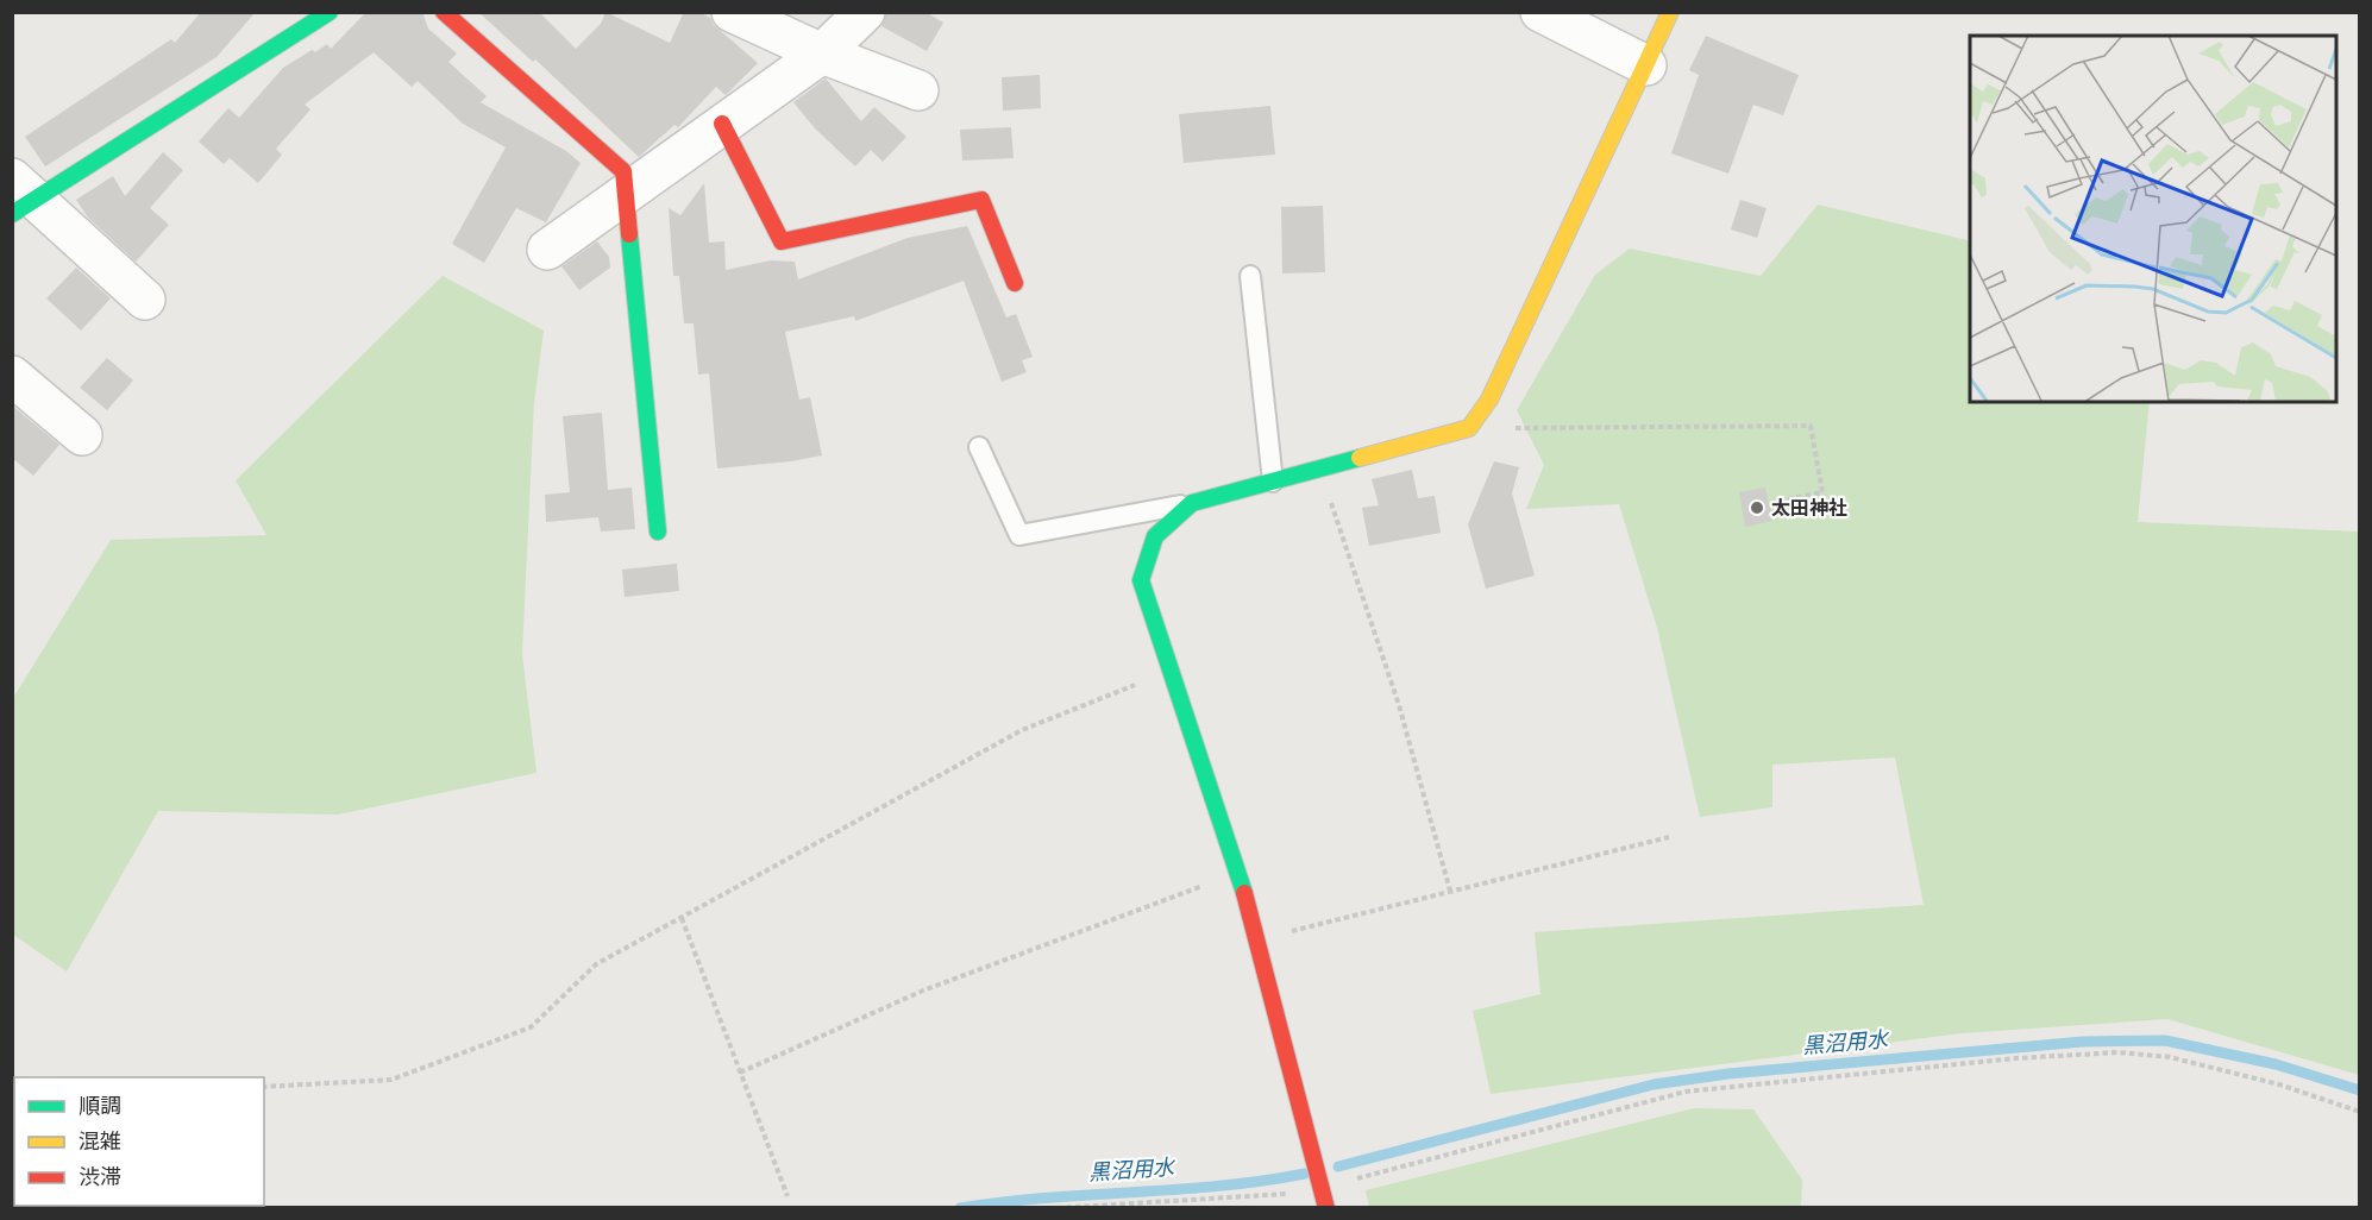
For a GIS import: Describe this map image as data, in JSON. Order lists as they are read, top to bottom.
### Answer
{
  "water": ["黒沼用水"],
  "places": ["太田神社"],
  "legend": ["順調", "混雑", "渋滞"]
}
